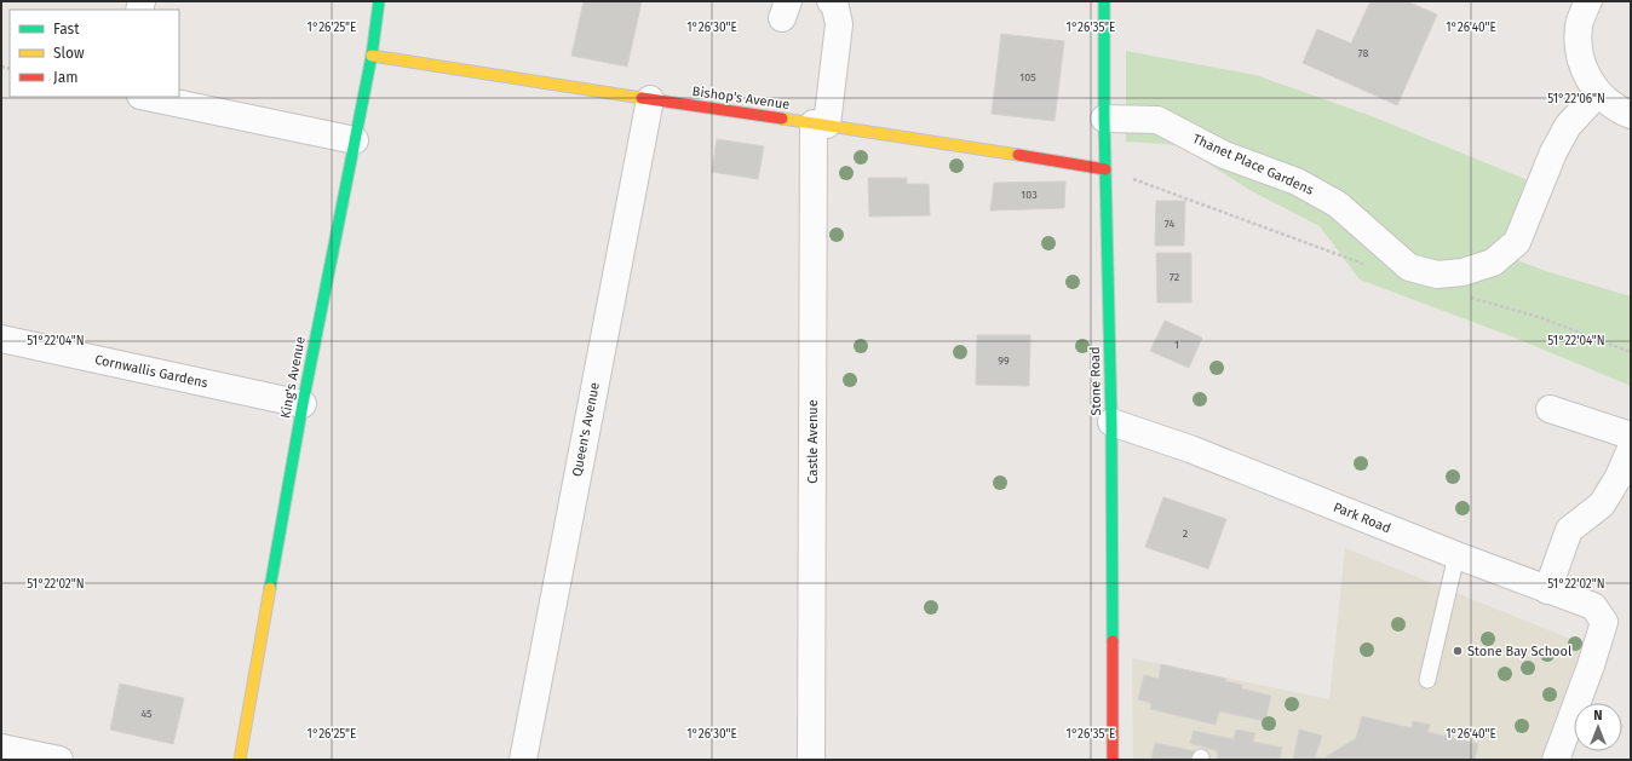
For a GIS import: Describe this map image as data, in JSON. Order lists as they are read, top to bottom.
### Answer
{
  "streets": {
    "street": [
      "Bishop's Avenue",
      "Thanet Place Gardens",
      "Cornwallis Gardens",
      "King's Avenue",
      "Stone Road",
      "Queen's Avenue",
      "Castle Avenue",
      "Park Road"
    ]
  },
  "crossings": [
    ["Bishop's Avenue", "King's Avenue"],
    ["Bishop's Avenue", "Stone Road"],
    ["Bishop's Avenue", "Queen's Avenue"],
    ["Bishop's Avenue", "Castle Avenue"],
    ["Thanet Place Gardens", "Stone Road"],
    ["Cornwallis Gardens", "King's Avenue"],
    ["Stone Road", "Park Road"]
  ],
  "places": ["Stone Bay School"],
  "house_numbers": [
    "78",
    "105",
    "103",
    "74",
    "72",
    "1",
    "99",
    "2",
    "45"
  ],
  "legend": ["Fast", "Slow", "Jam"],
  "north": "top",
  "coordinates": [
    "1°26'25\"E",
    "1°26'30\"E",
    "1°26'35\"E",
    "1°26'40\"E",
    "51°22'06\"N",
    "51°22'04\"N",
    "51°22'02\"N"
  ]
}
